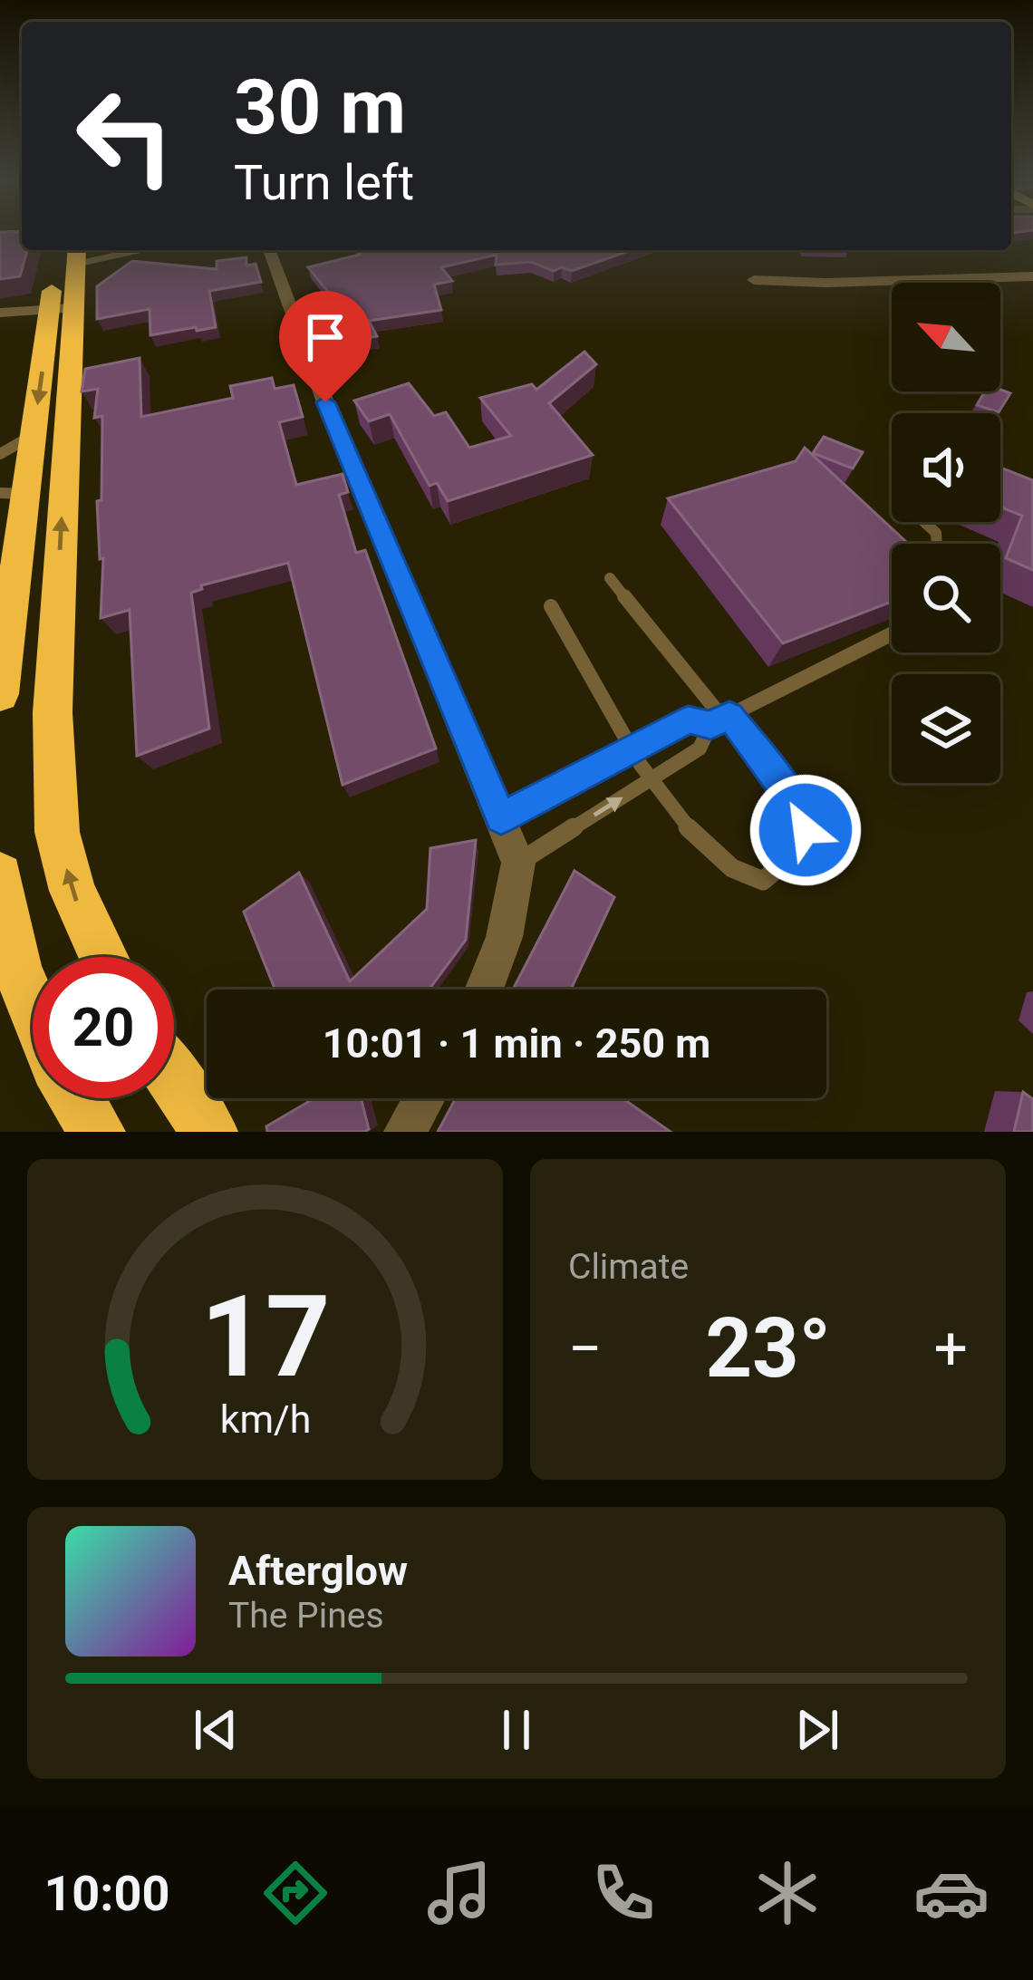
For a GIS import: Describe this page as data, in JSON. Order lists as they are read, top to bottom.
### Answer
{
  "north": "top left",
  "page": {
    "turn": ["30 m", "Turn left"],
    "limit": "20",
    "trip": "10:01 · 1 min · 250 m",
    "tile": "Climate",
    "heat": ["−", "23°", "+"],
    "song": ["Afterglow", "The Pines"],
    "tabs": "10:00",
    "gauge": ["17", "km/h"]
  }
}
